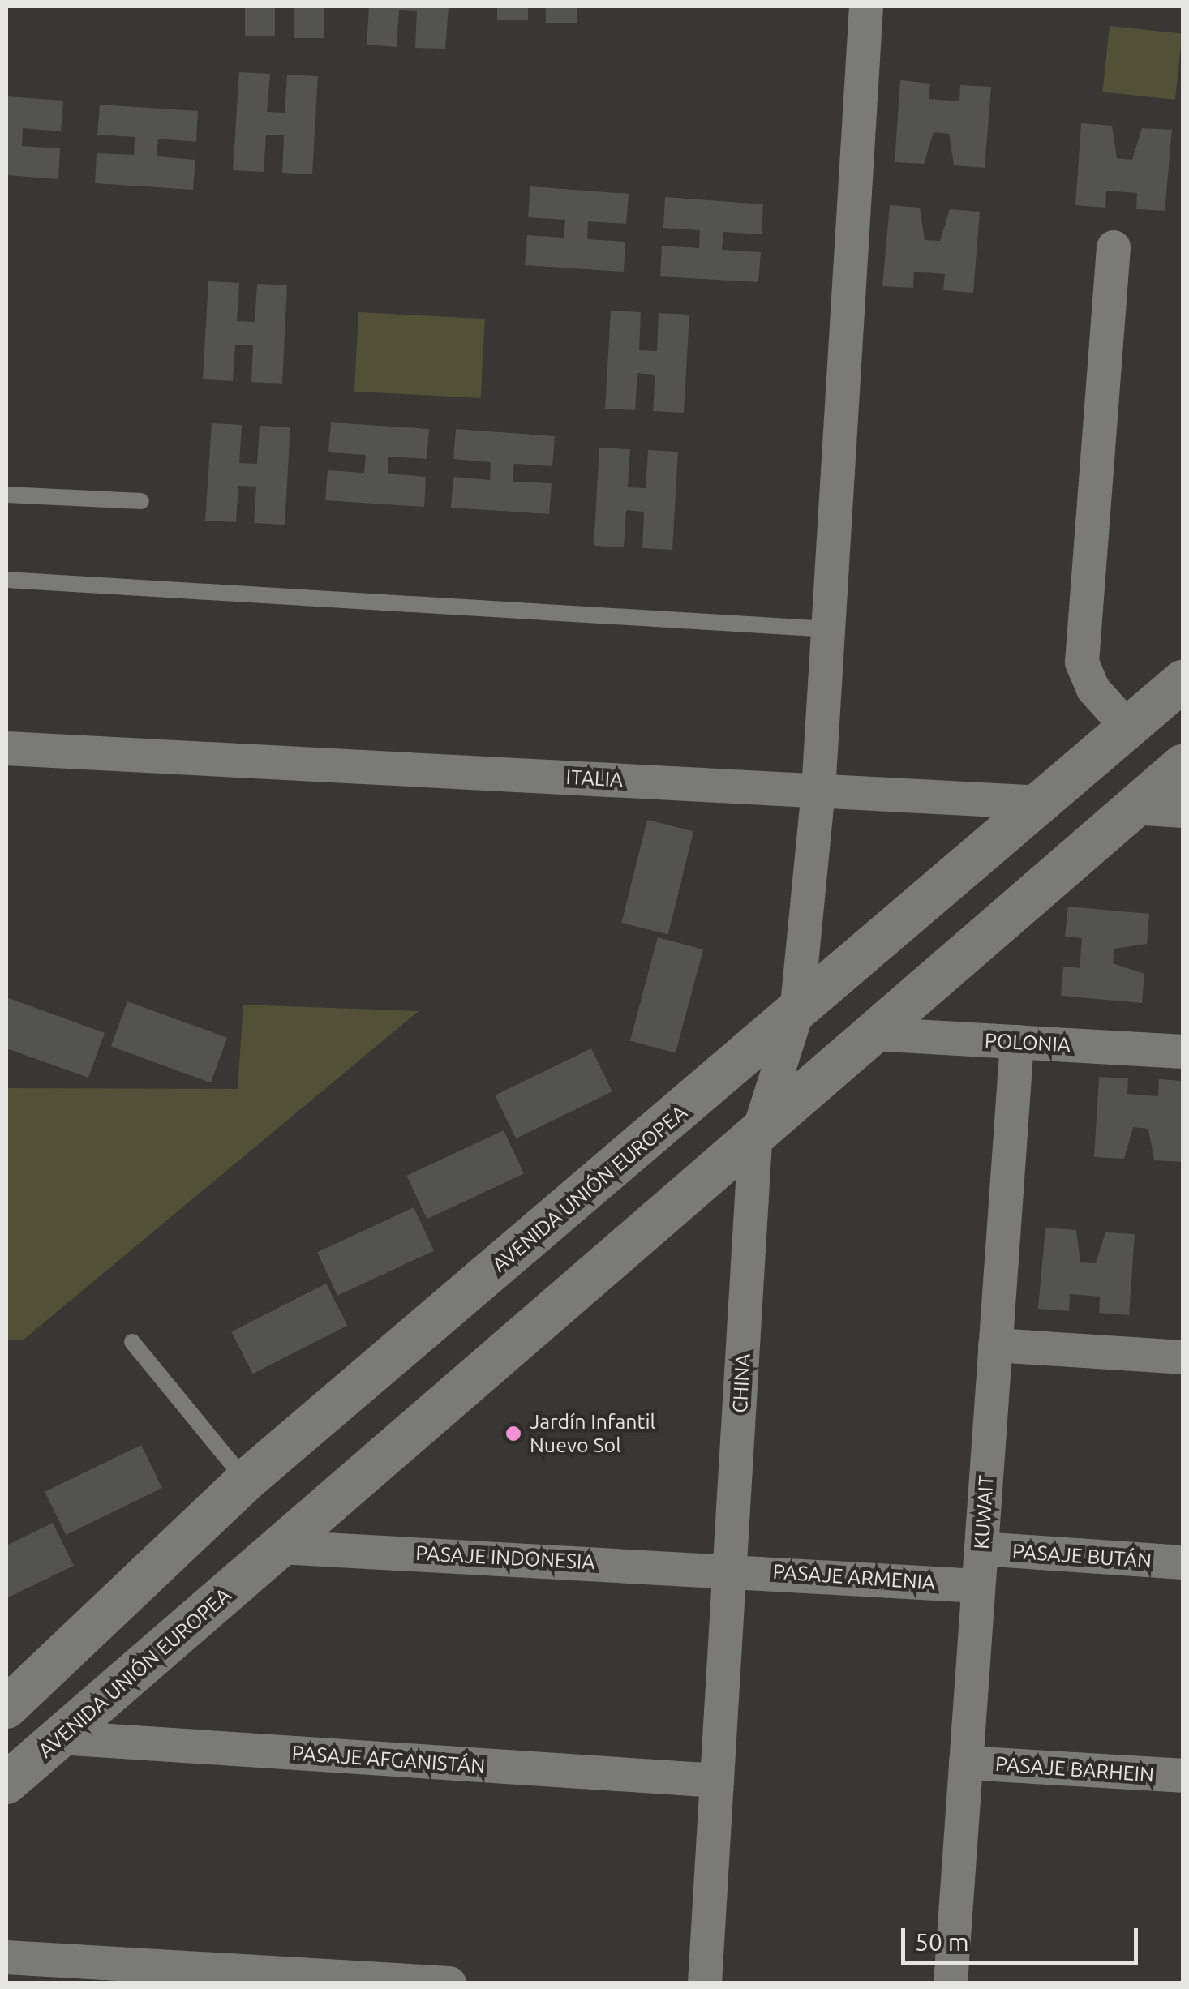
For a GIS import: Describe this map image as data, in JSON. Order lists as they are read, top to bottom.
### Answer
{
  "streets": {
    "street": [
      "ITALIA",
      "POLONIA",
      "AVENIDA UNIÓN EUROPEA",
      "CHINA",
      "KUWAIT",
      "PASAJE BUTÁN",
      "PASAJE INDONESIA",
      "PASAJE ARMENIA",
      "PASAJE AFGANISTÁN",
      "PASAJE BARHEIN"
    ]
  },
  "crossings": [
    ["ITALIA", "AVENIDA UNIÓN EUROPEA"],
    ["ITALIA", "CHINA"],
    ["POLONIA", "AVENIDA UNIÓN EUROPEA"],
    ["POLONIA", "KUWAIT"],
    ["AVENIDA UNIÓN EUROPEA", "CHINA"],
    ["AVENIDA UNIÓN EUROPEA", "PASAJE INDONESIA"],
    ["AVENIDA UNIÓN EUROPEA", "PASAJE AFGANISTÁN"],
    ["CHINA", "PASAJE INDONESIA"],
    ["CHINA", "PASAJE ARMENIA"],
    ["CHINA", "PASAJE AFGANISTÁN"],
    ["KUWAIT", "PASAJE BUTÁN"],
    ["KUWAIT", "PASAJE ARMENIA"],
    ["KUWAIT", "PASAJE BARHEIN"],
    ["PASAJE INDONESIA", "PASAJE ARMENIA"]
  ],
  "places": ["Jardín Infantil Nuevo Sol"],
  "scale_bar": "50 m"
}
